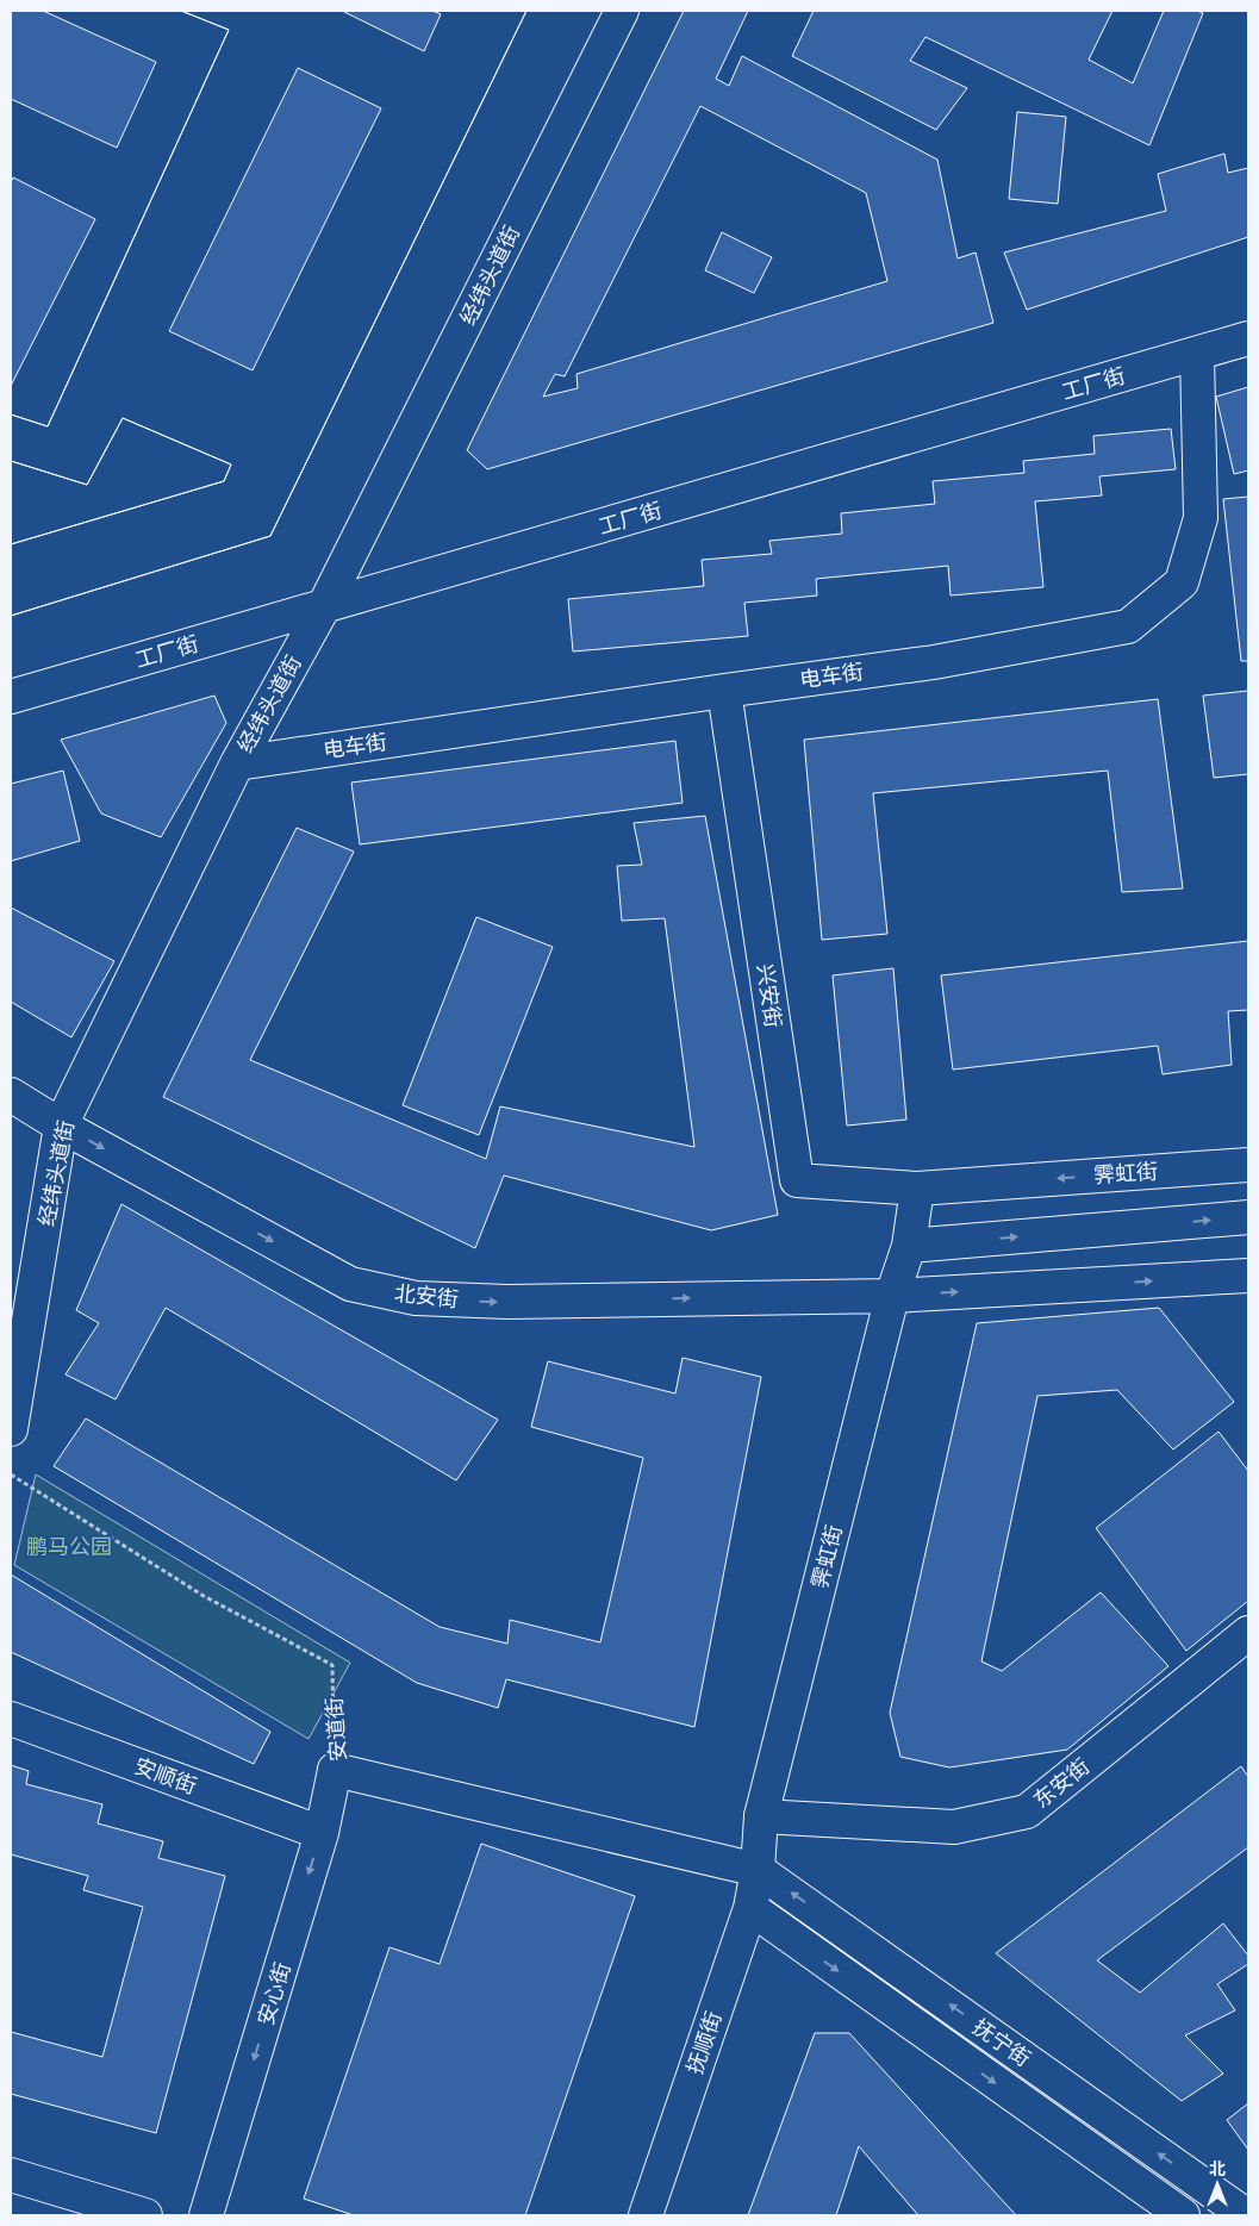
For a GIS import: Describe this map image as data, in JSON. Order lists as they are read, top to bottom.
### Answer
{
  "streets": {
    "street": [
      "经纬头道街",
      "工厂街",
      "电车街",
      "兴安街",
      "霁虹街",
      "北安街",
      "安道街",
      "安顺街",
      "东安街",
      "安心街",
      "抚顺街",
      "抚宁街"
    ]
  },
  "crossings": [
    ["经纬头道街", "工厂街"],
    ["经纬头道街", "电车街"],
    ["经纬头道街", "北安街"],
    ["工厂街", "电车街"],
    ["电车街", "兴安街"],
    ["兴安街", "霁虹街"],
    ["霁虹街", "北安街"],
    ["霁虹街", "安道街"],
    ["霁虹街", "东安街"],
    ["霁虹街", "抚顺街"],
    ["霁虹街", "抚宁街"],
    ["安道街", "安心街"],
    ["安道街", "抚顺街"],
    ["安道街", "抚宁街"],
    ["安顺街", "安心街"],
    ["抚顺街", "抚宁街"]
  ],
  "one_way": ["北安街", "安心街"],
  "parks": ["鹏马公园"],
  "north": "top"
}
